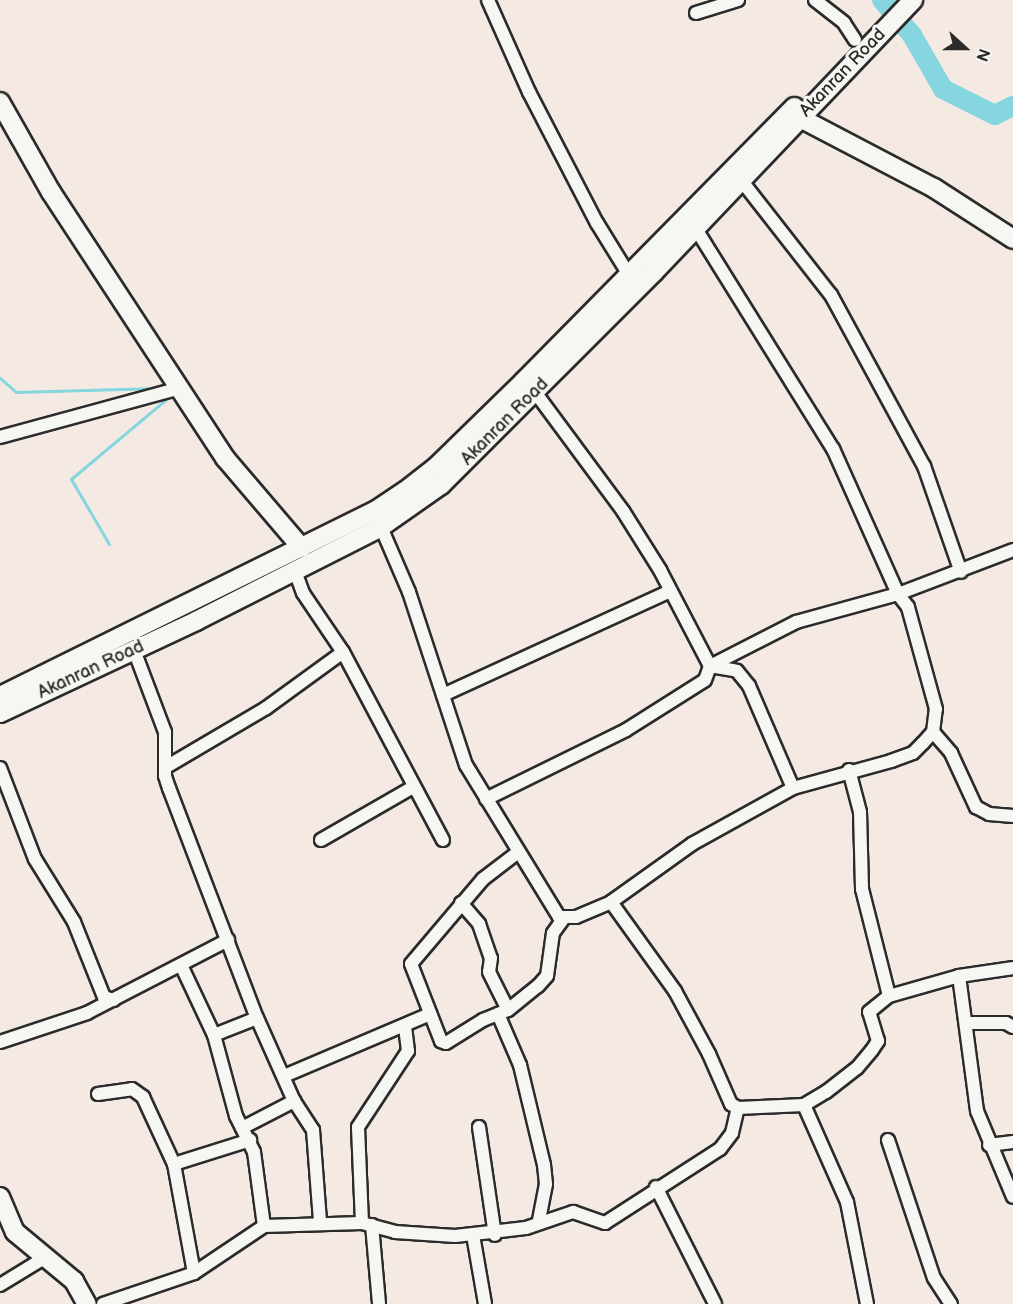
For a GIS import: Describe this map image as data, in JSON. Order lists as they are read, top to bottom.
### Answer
{
  "streets": {
    "main road": ["Akanran Road"]
  },
  "north": "right"
}
